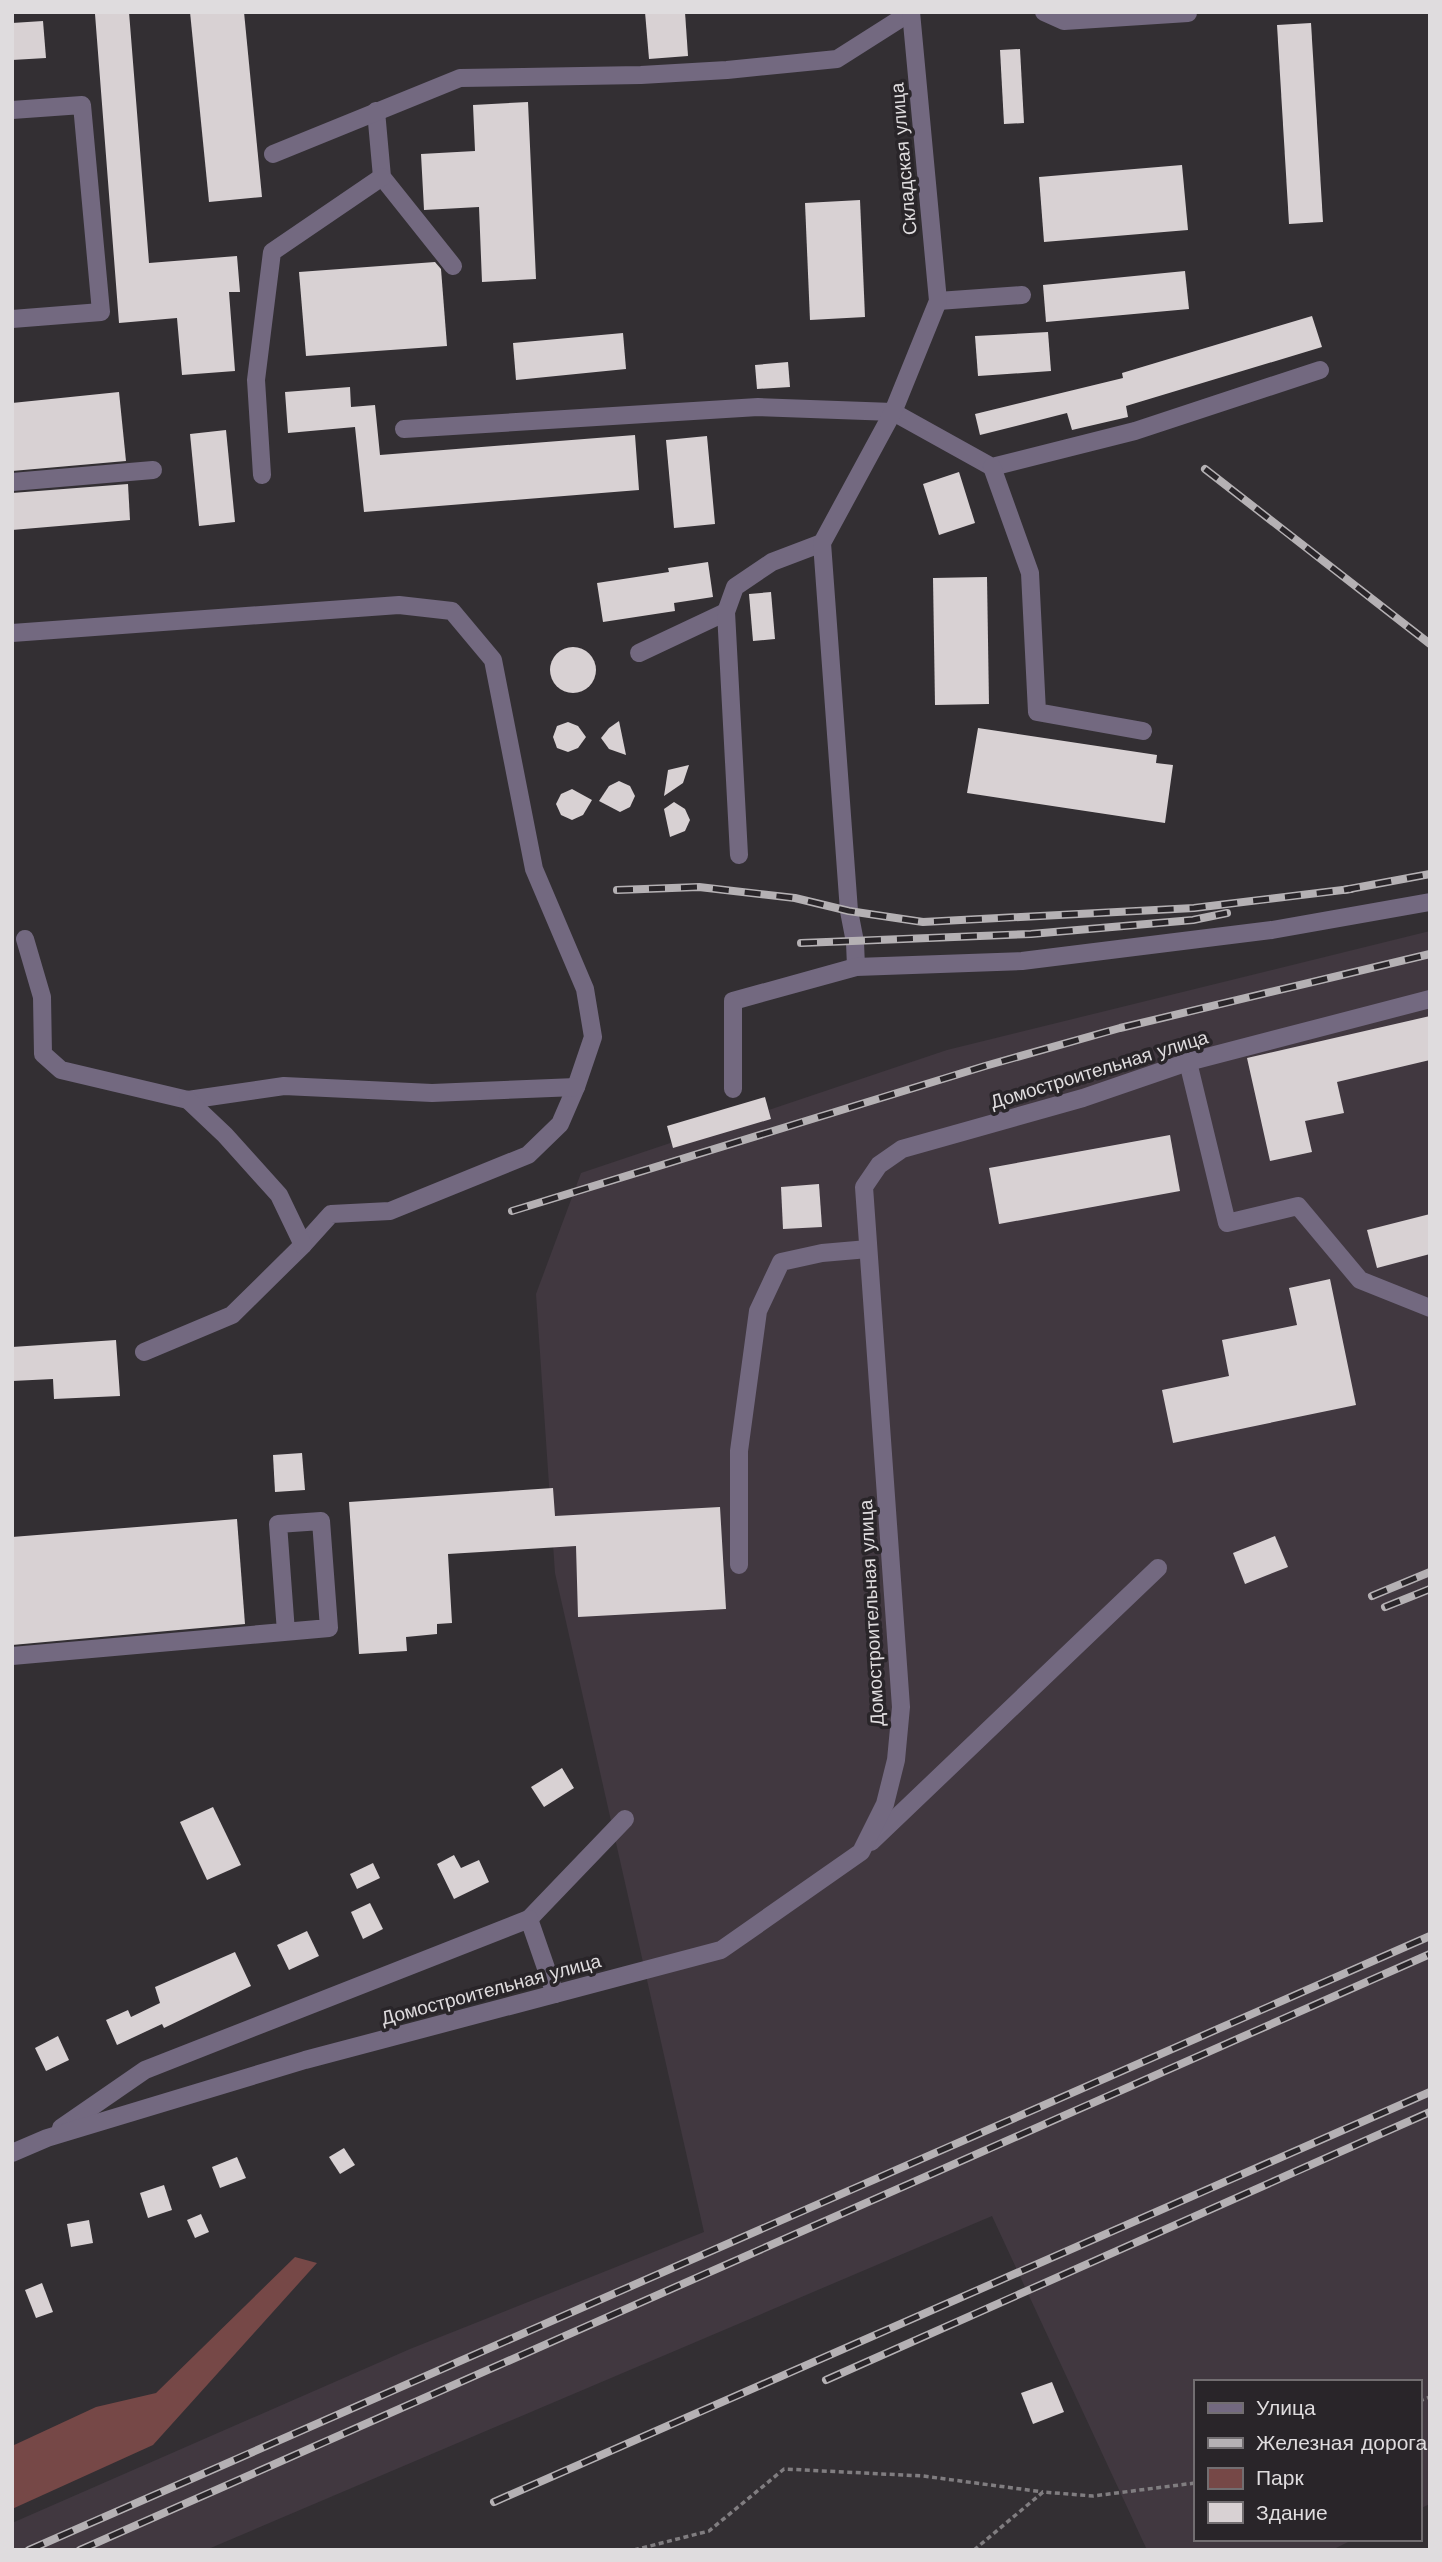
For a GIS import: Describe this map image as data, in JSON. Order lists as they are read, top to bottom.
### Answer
{
  "streets": {
    "street": ["Складская улица", "Домостроительная улица"]
  },
  "legend": [
    "Улица",
    "Железная дорога",
    "Парк",
    "Здание"
  ]
}
